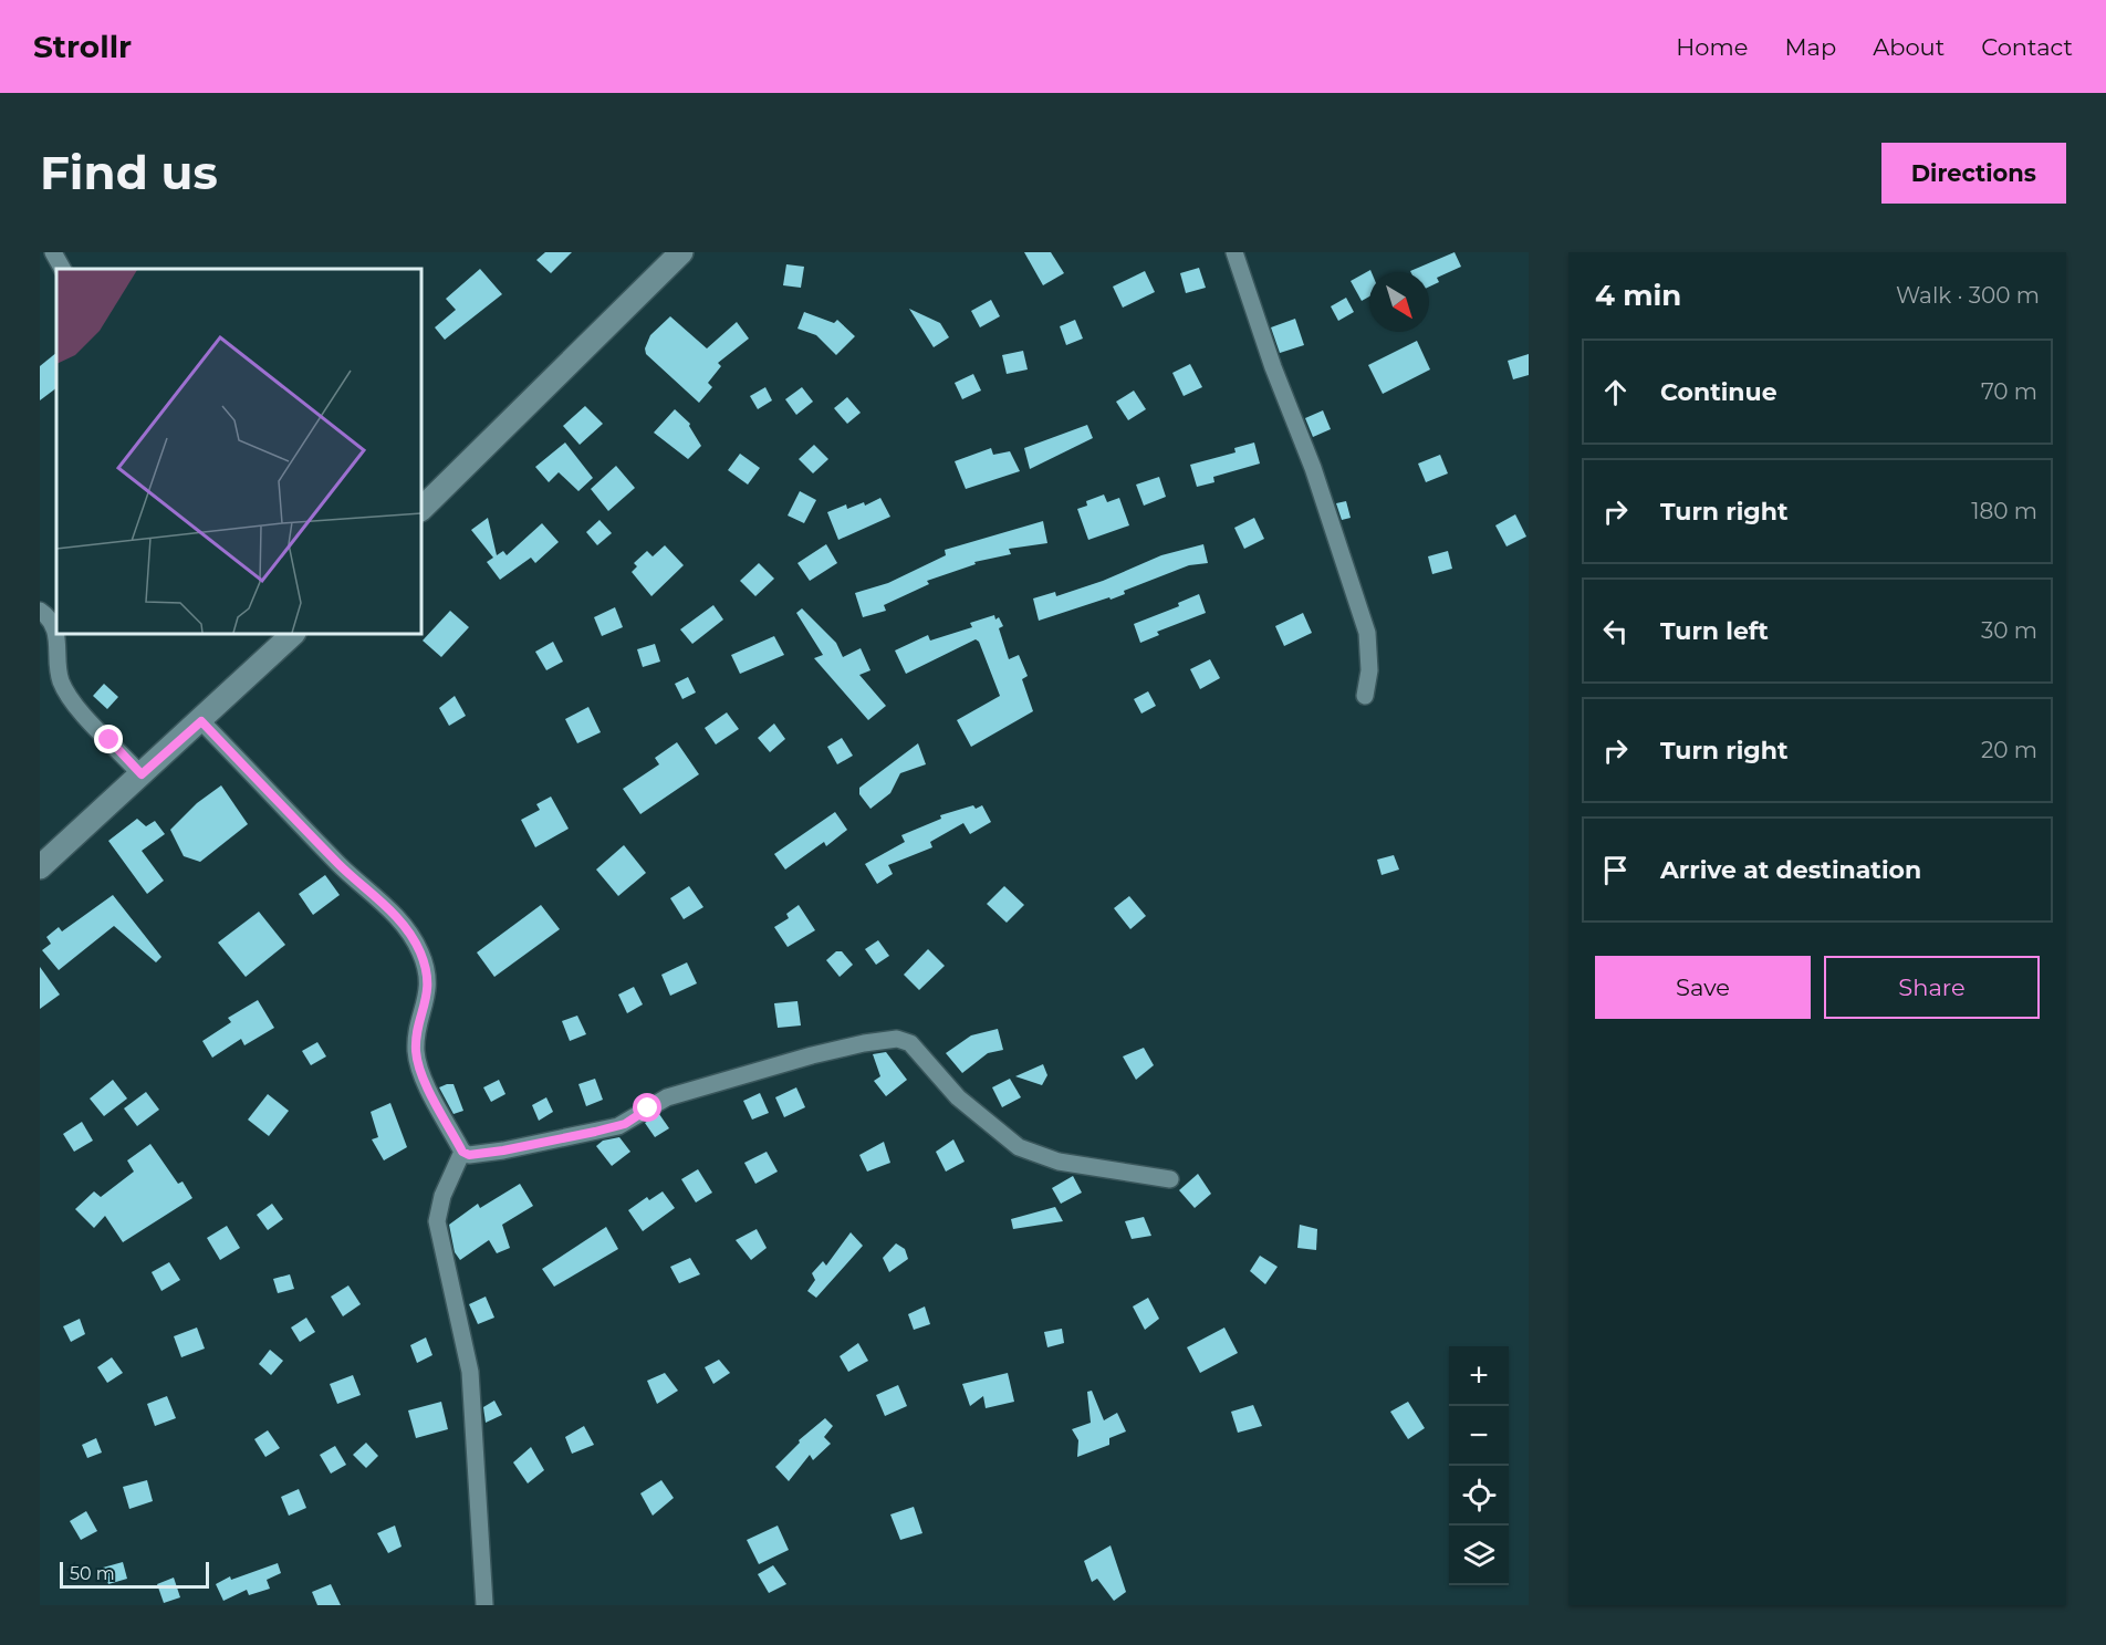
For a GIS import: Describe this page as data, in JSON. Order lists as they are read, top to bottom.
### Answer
{
  "scale_bar": "50 m",
  "north": "bottom right",
  "page": {
    "header": "Strollr",
    "nav": [
      "Home",
      "Map",
      "About",
      "Contact"
    ],
    "buttons": [
      "Directions",
      ["Save", "Share"]
    ],
    "title": "Find us",
    "heading": ["4 min", "Walk · 300 m"],
    "list": [
      ["Continue", "70 m"],
      ["Turn right", "180 m"],
      ["Turn left", "30 m"],
      ["Turn right", "20 m"],
      "Arrive at destination"
    ],
    "map_buttons": ["+", "−"],
    "scale": "50 m"
  }
}
